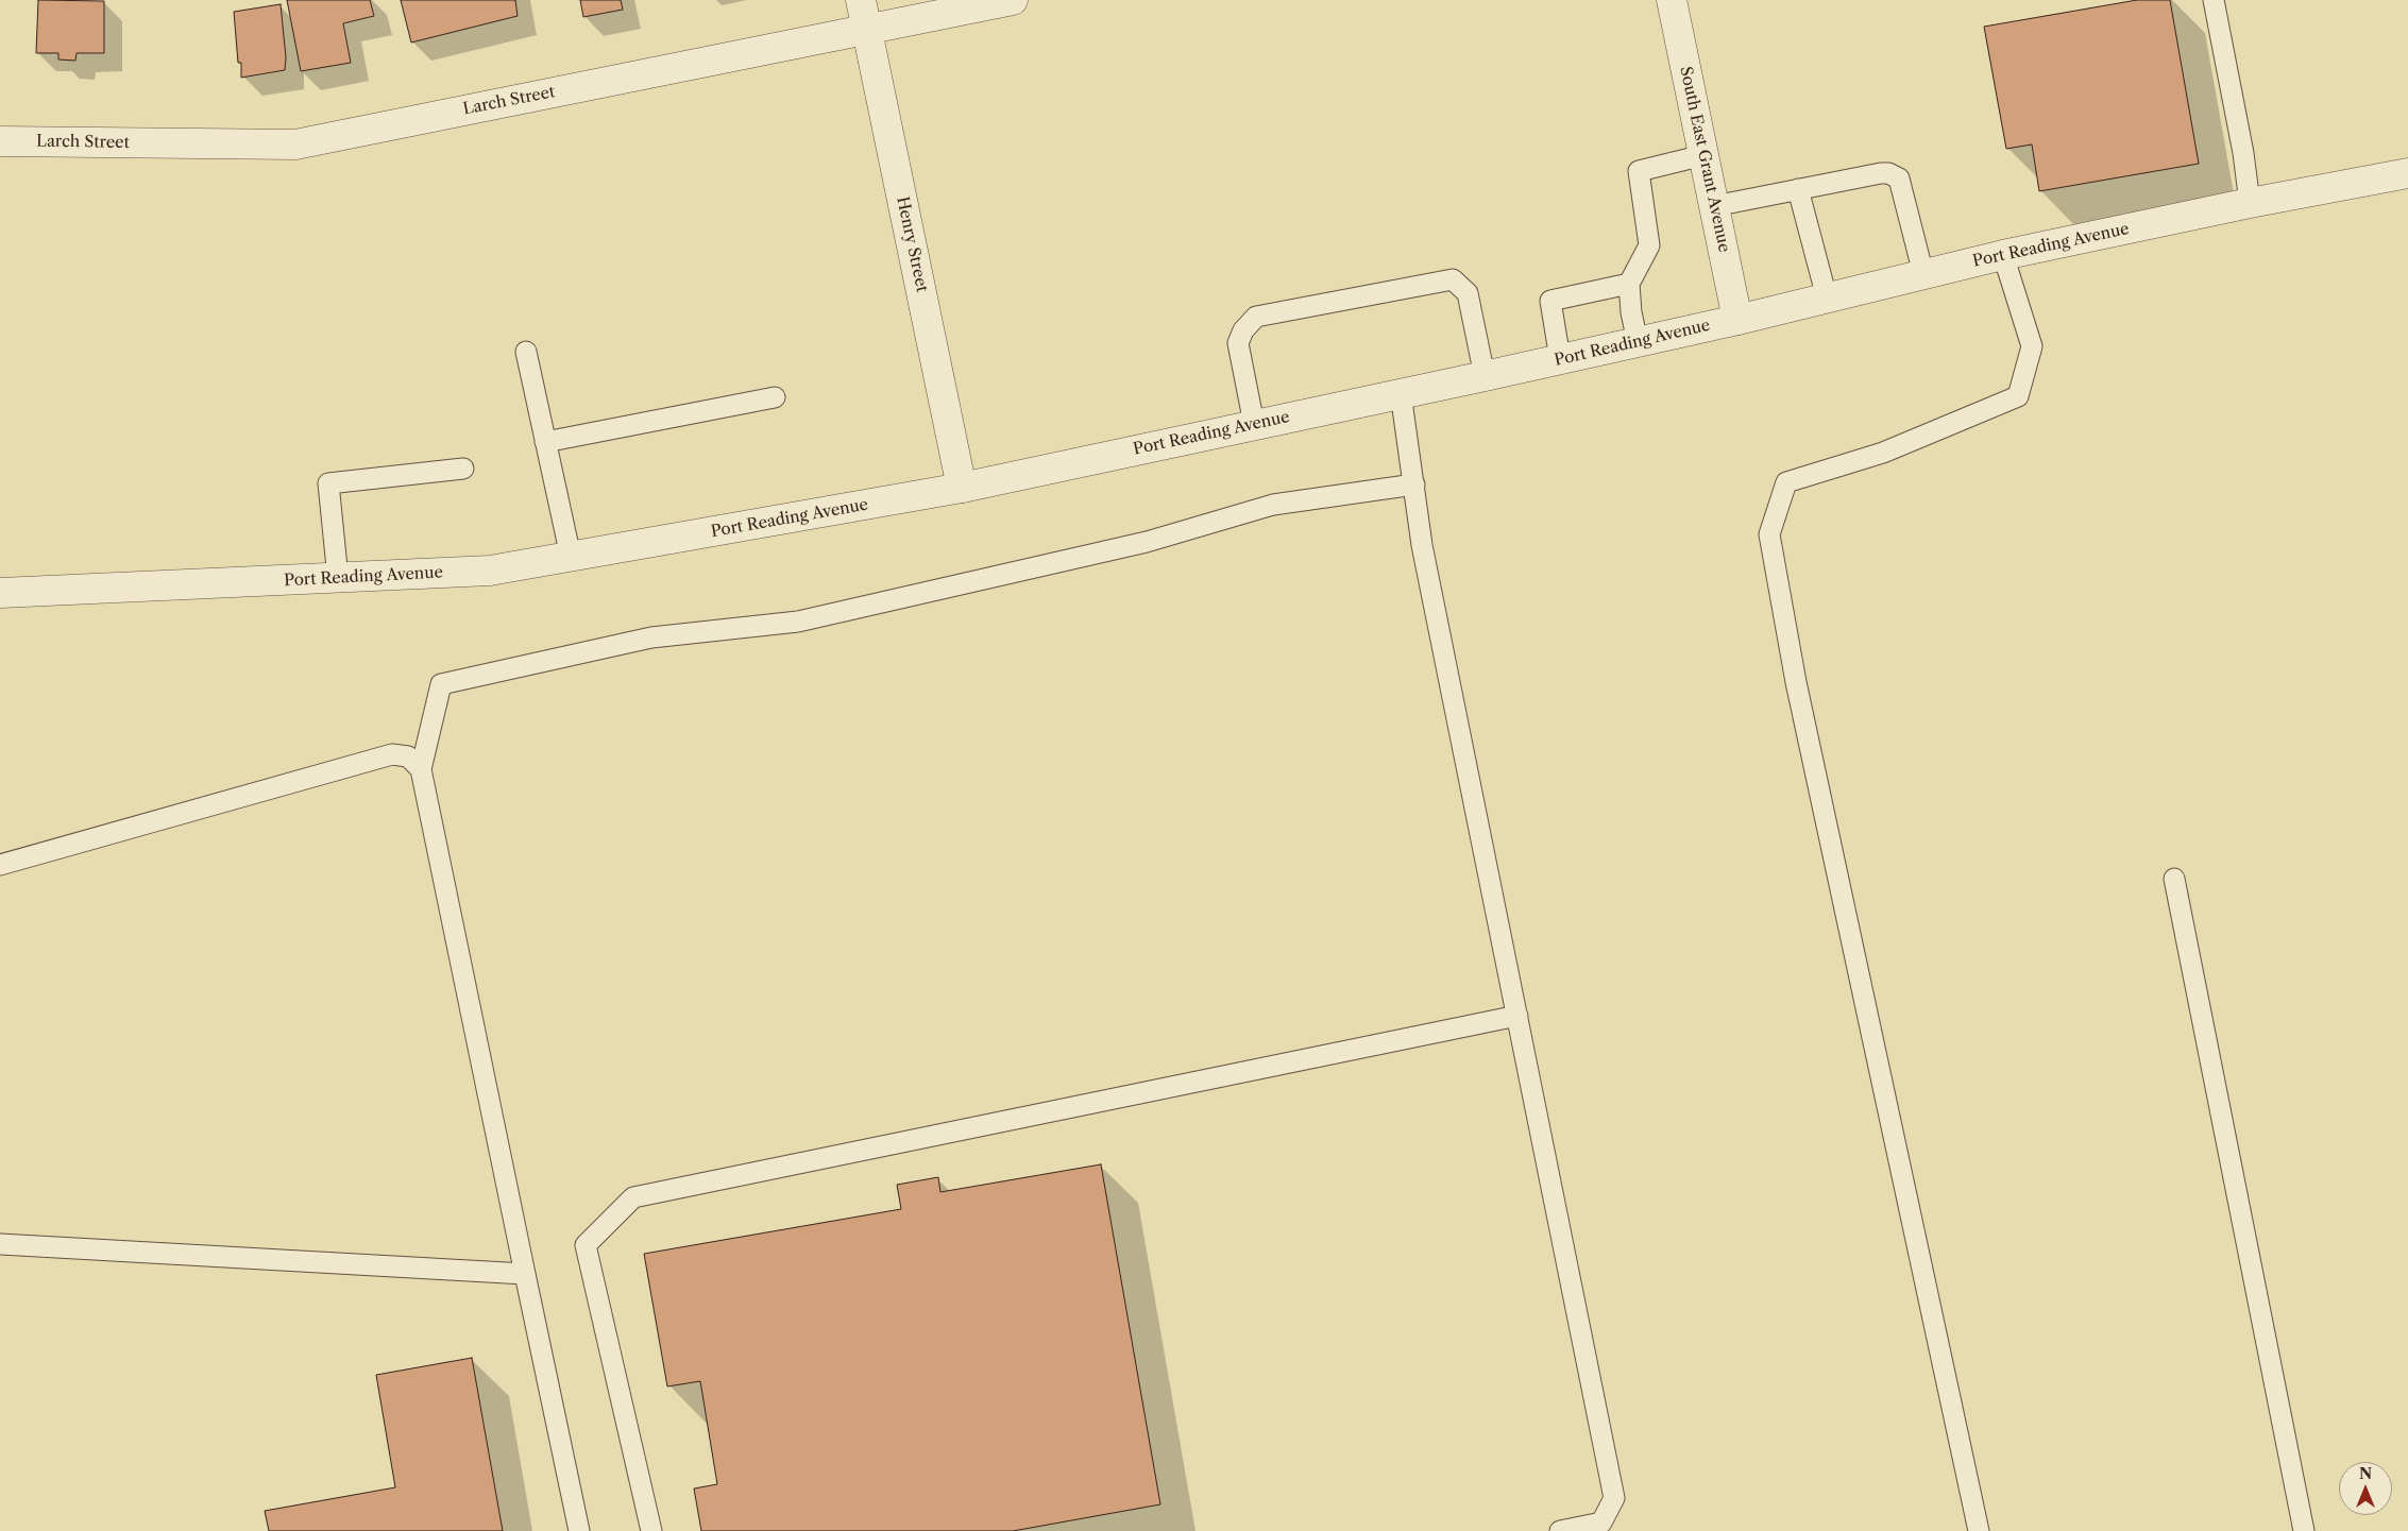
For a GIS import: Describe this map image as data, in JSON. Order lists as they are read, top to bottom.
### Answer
{
  "streets": {
    "street": [
      "Larch Street",
      "South East Grant Avenue",
      "Henry Street",
      "Port Reading Avenue"
    ]
  },
  "crossings": [
    ["Larch Street", "Henry Street"],
    ["South East Grant Avenue", "Port Reading Avenue"],
    ["Henry Street", "Port Reading Avenue"]
  ],
  "north": "top"
}
